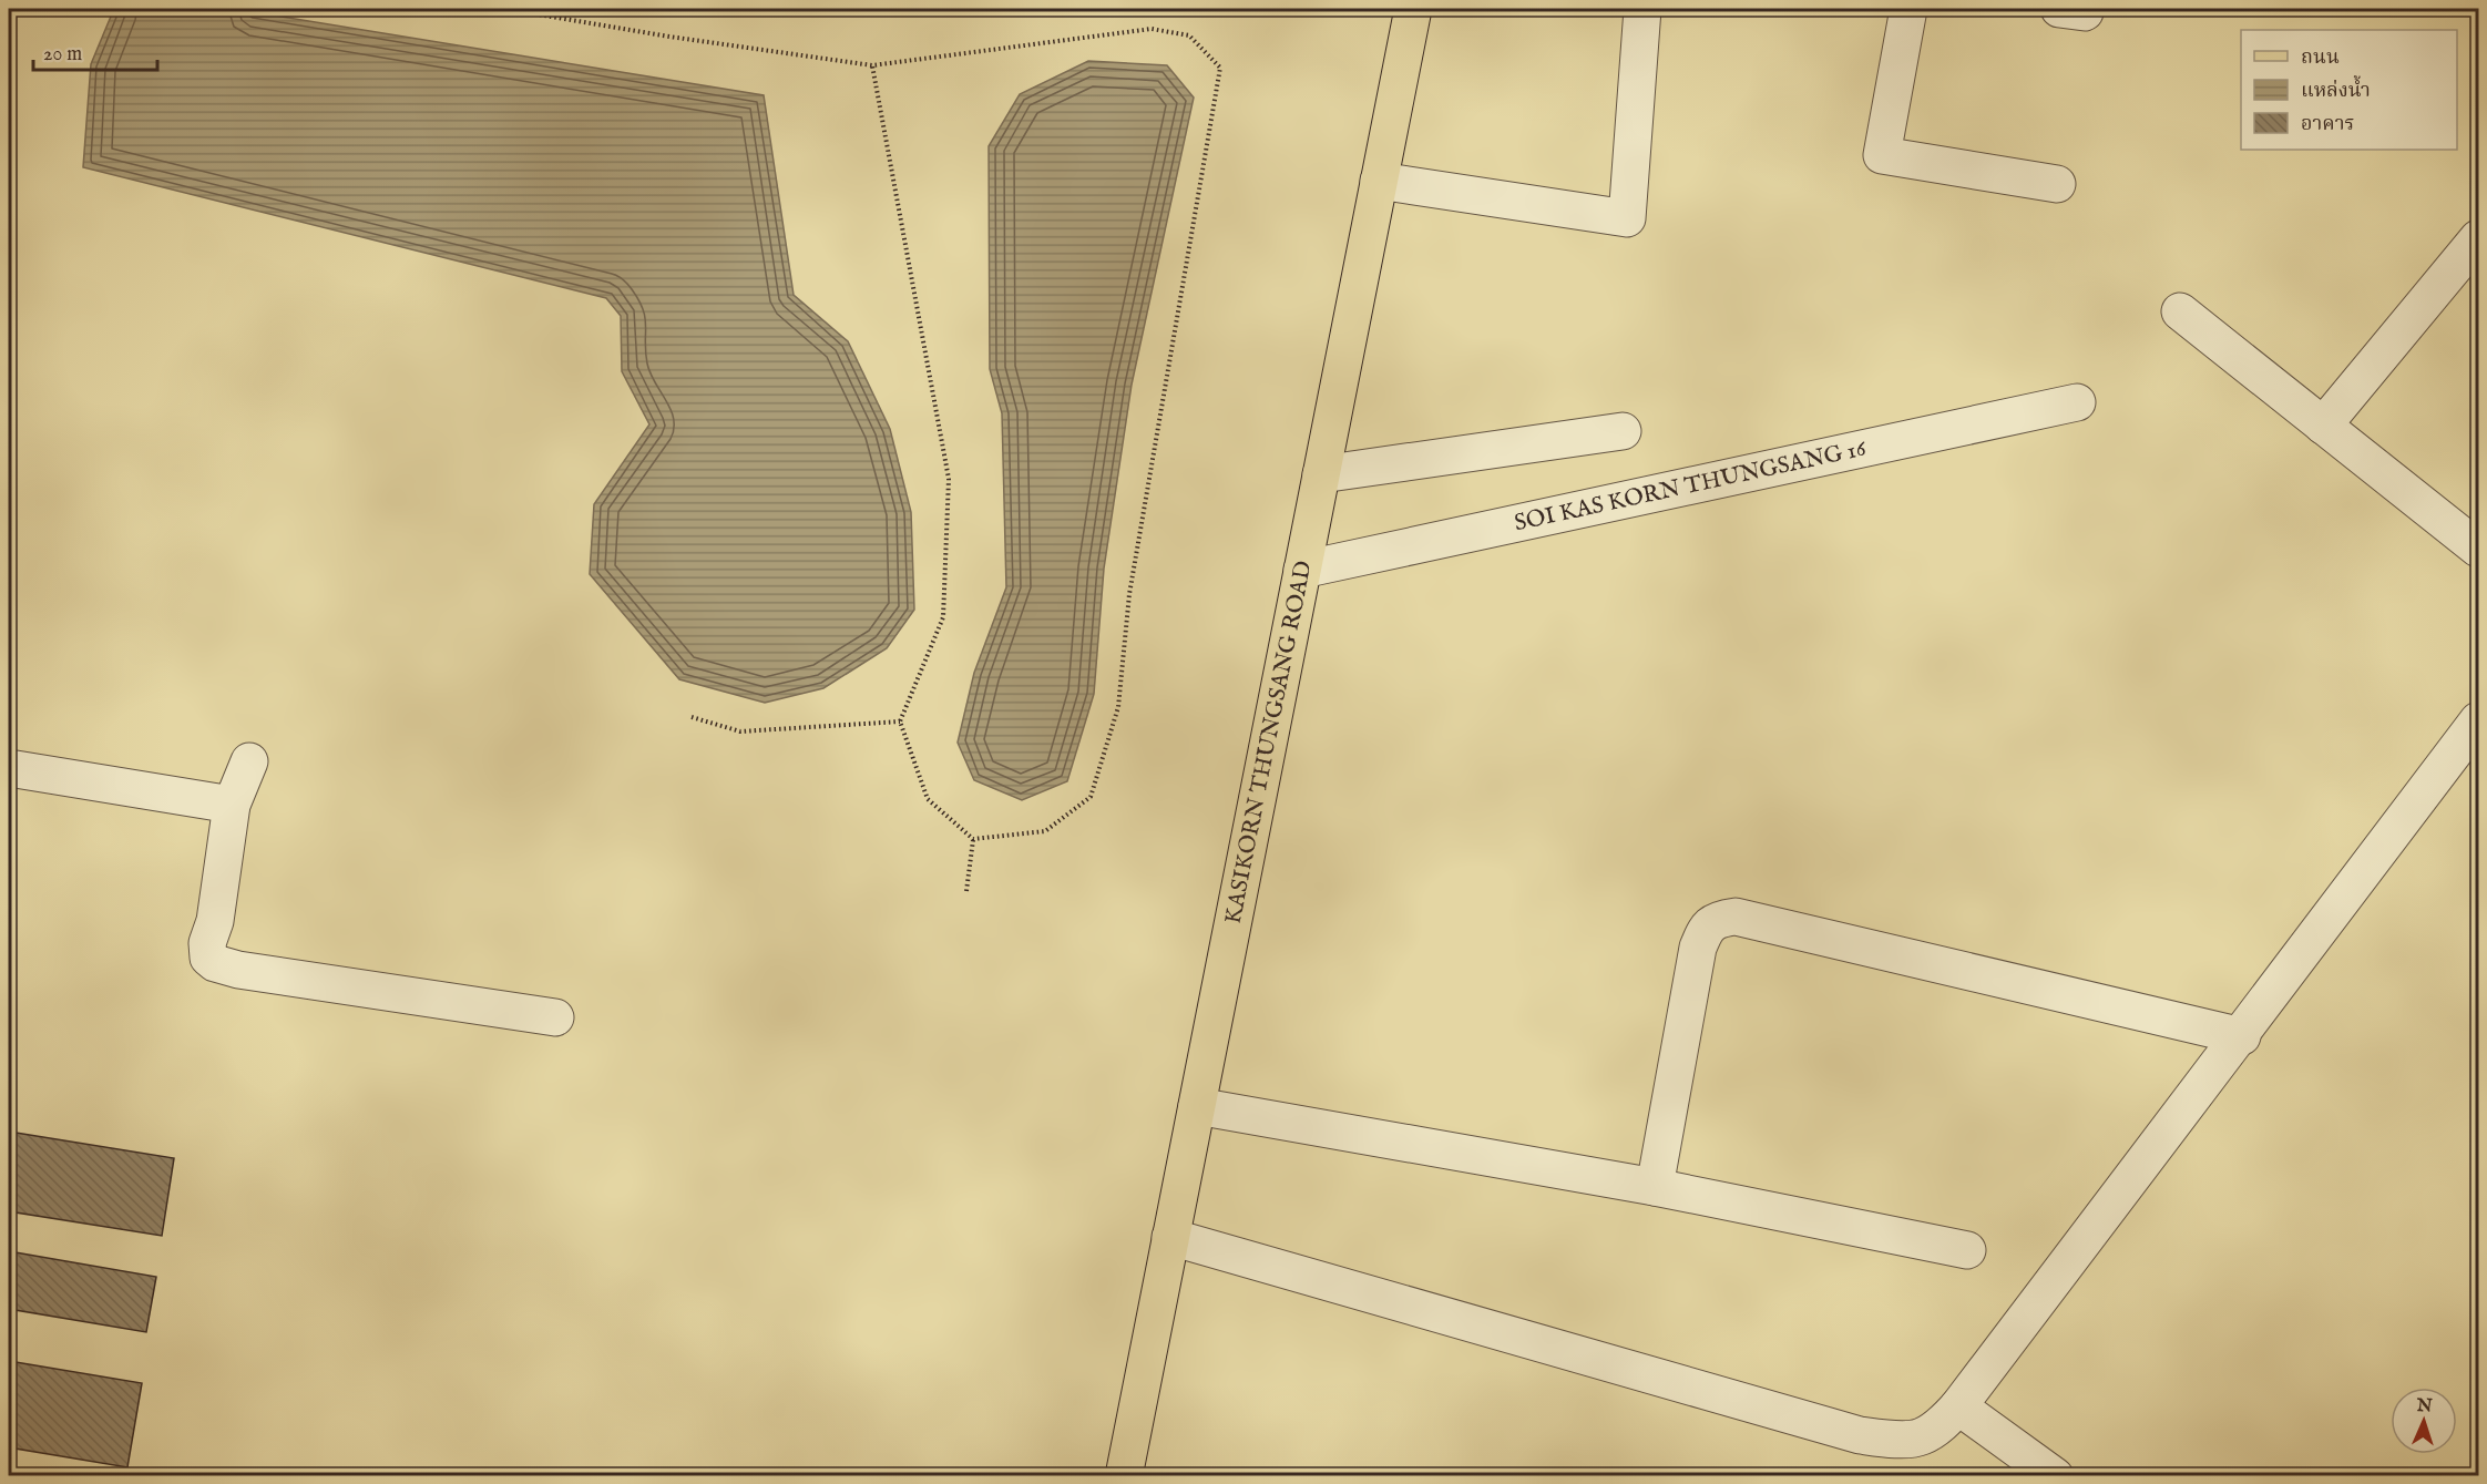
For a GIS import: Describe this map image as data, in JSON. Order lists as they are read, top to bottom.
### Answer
{
  "streets": {
    "main road": ["KASIKORN THUNGSANG ROAD"],
    "street": ["SOI KAS KORN THUNGSANG 16"]
  },
  "crossings": [
    ["SOI KAS KORN THUNGSANG 16", "KASIKORN THUNGSANG ROAD"]
  ],
  "legend": ["ถนน", "แหล่งน้ำ", "อาคาร"],
  "scale_bar": "20 m",
  "north": "top"
}
